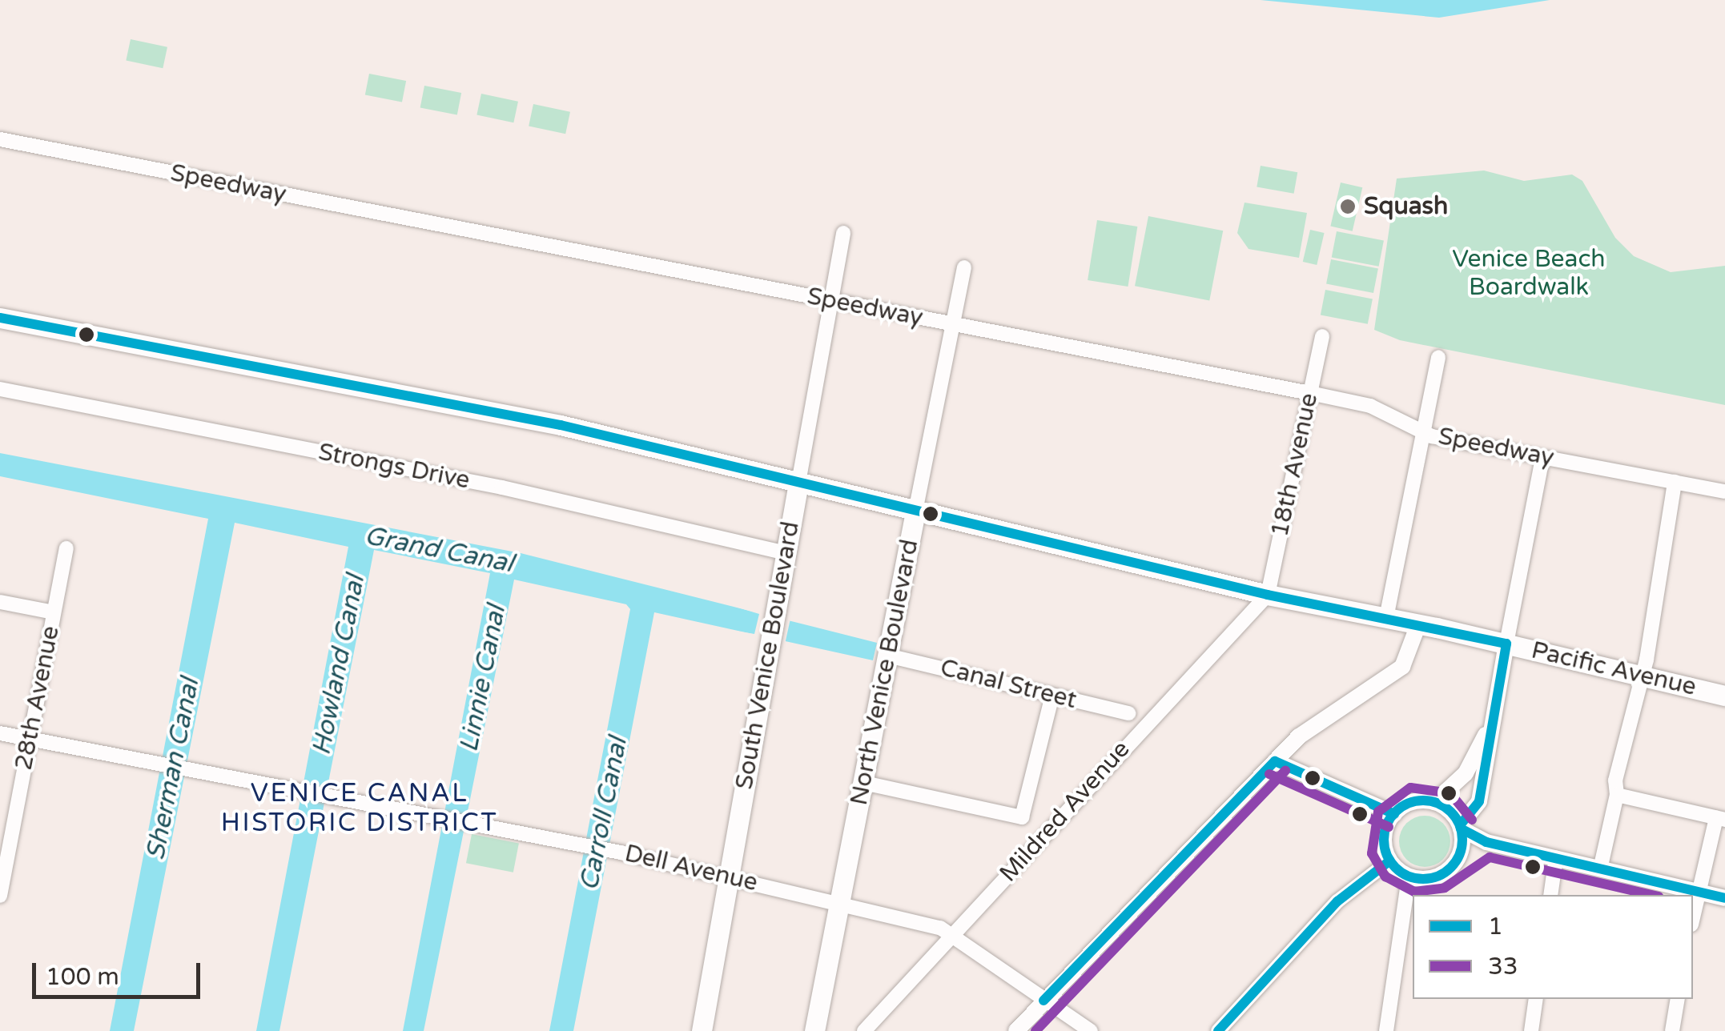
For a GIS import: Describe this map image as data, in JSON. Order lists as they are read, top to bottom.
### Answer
{
  "streets": {
    "main road": ["South Venice Boulevard", "Pacific Avenue", "North Venice Boulevard"],
    "street": [
      "Speedway",
      "18th Avenue",
      "Strongs Drive",
      "Canal Street",
      "28th Avenue",
      "Mildred Avenue",
      "Dell Avenue"
    ]
  },
  "crossings": [
    ["Speedway", "18th Avenue"],
    ["Speedway", "South Venice Boulevard"],
    ["Speedway", "North Venice Boulevard"],
    ["18th Avenue", "Pacific Avenue"],
    ["18th Avenue", "Mildred Avenue"],
    ["Strongs Drive", "South Venice Boulevard"],
    ["South Venice Boulevard", "Pacific Avenue"],
    ["South Venice Boulevard", "Dell Avenue"],
    ["Pacific Avenue", "North Venice Boulevard"],
    ["Pacific Avenue", "Mildred Avenue"],
    ["North Venice Boulevard", "Canal Street"],
    ["North Venice Boulevard", "Dell Avenue"],
    ["28th Avenue", "Dell Avenue"],
    ["Mildred Avenue", "Dell Avenue"]
  ],
  "districts": ["VENICE CANAL HISTORIC DISTRICT"],
  "water": [
    "Grand Canal",
    "Howland Canal",
    "Linnie Canal",
    "Sherman Canal",
    "Carroll Canal"
  ],
  "parks": ["Venice Beach Boardwalk"],
  "places": ["Squash"],
  "lines": ["transit line 1", "transit line 33"],
  "legend": ["1", "33"],
  "scale_bar": "100 m"
}
